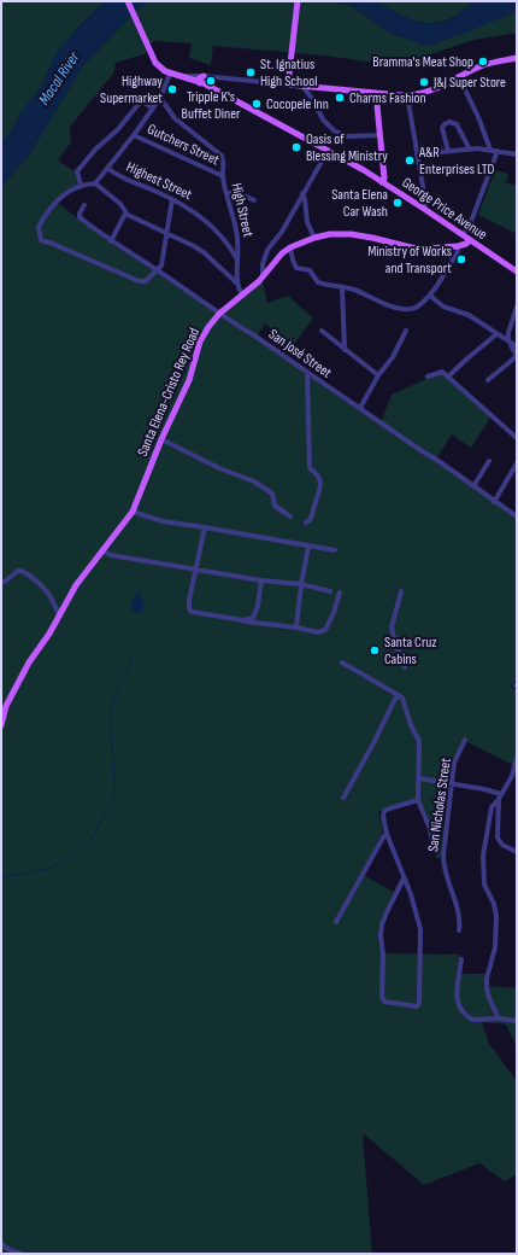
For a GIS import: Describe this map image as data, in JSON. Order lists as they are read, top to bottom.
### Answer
{
  "streets": {
    "main road": ["George Price Avenue", "Santa Elena-Cristo Rey Road"],
    "street": [
      "Gutchers Street",
      "Highest Street",
      "High Street",
      "San José Street",
      "San Nicholas Street"
    ]
  },
  "crossings": [
    ["Gutchers Street", "High Street"],
    ["Highest Street", "High Street"],
    ["George Price Avenue", "Santa Elena-Cristo Rey Road"],
    ["High Street", "Santa Elena-Cristo Rey Road"],
    ["San José Street", "Santa Elena-Cristo Rey Road"]
  ],
  "water": ["Macal River"],
  "places": [
    "Bramma's Meat Shop",
    "St. Ignatius High School",
    "Tripple K's Buffet Diner",
    "J&J Super Store",
    "Highway Supermarket",
    "Charms Fashion",
    "Cocopele Inn",
    "Oasis of Blessing Ministry",
    "A&R Enterprises LTD",
    "Santa Elena Car Wash",
    "Ministry of Works and Transport",
    "Santa Cruz Cabins"
  ]
}
